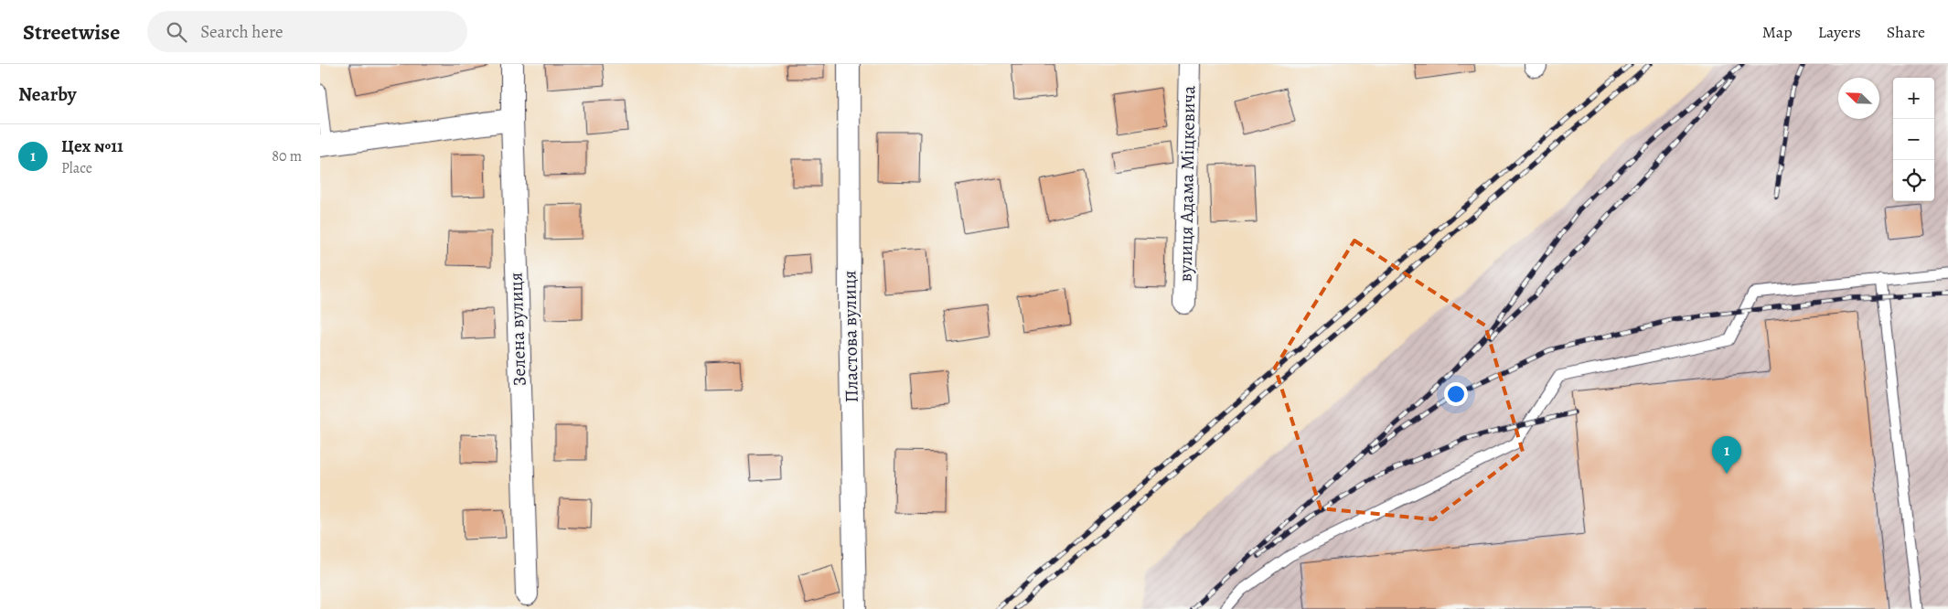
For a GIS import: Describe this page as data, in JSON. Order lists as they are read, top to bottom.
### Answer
{
  "streets": {
    "street": ["вулиця Адама Міцкевича", "Зелена вулиця", "Пластова вулиця"]
  },
  "north": "top left",
  "page": {
    "header": "Streetwise",
    "search": "Search here",
    "nav": ["Map", "Layers", "Share"],
    "heading": "Nearby",
    "map_buttons": ["+", "−"],
    "list": [
      {
        "mark": "1",
        "name": "Цех №11",
        "note": "Place",
        "value": "80 m"
      }
    ],
    "pins": "1"
  }
}
